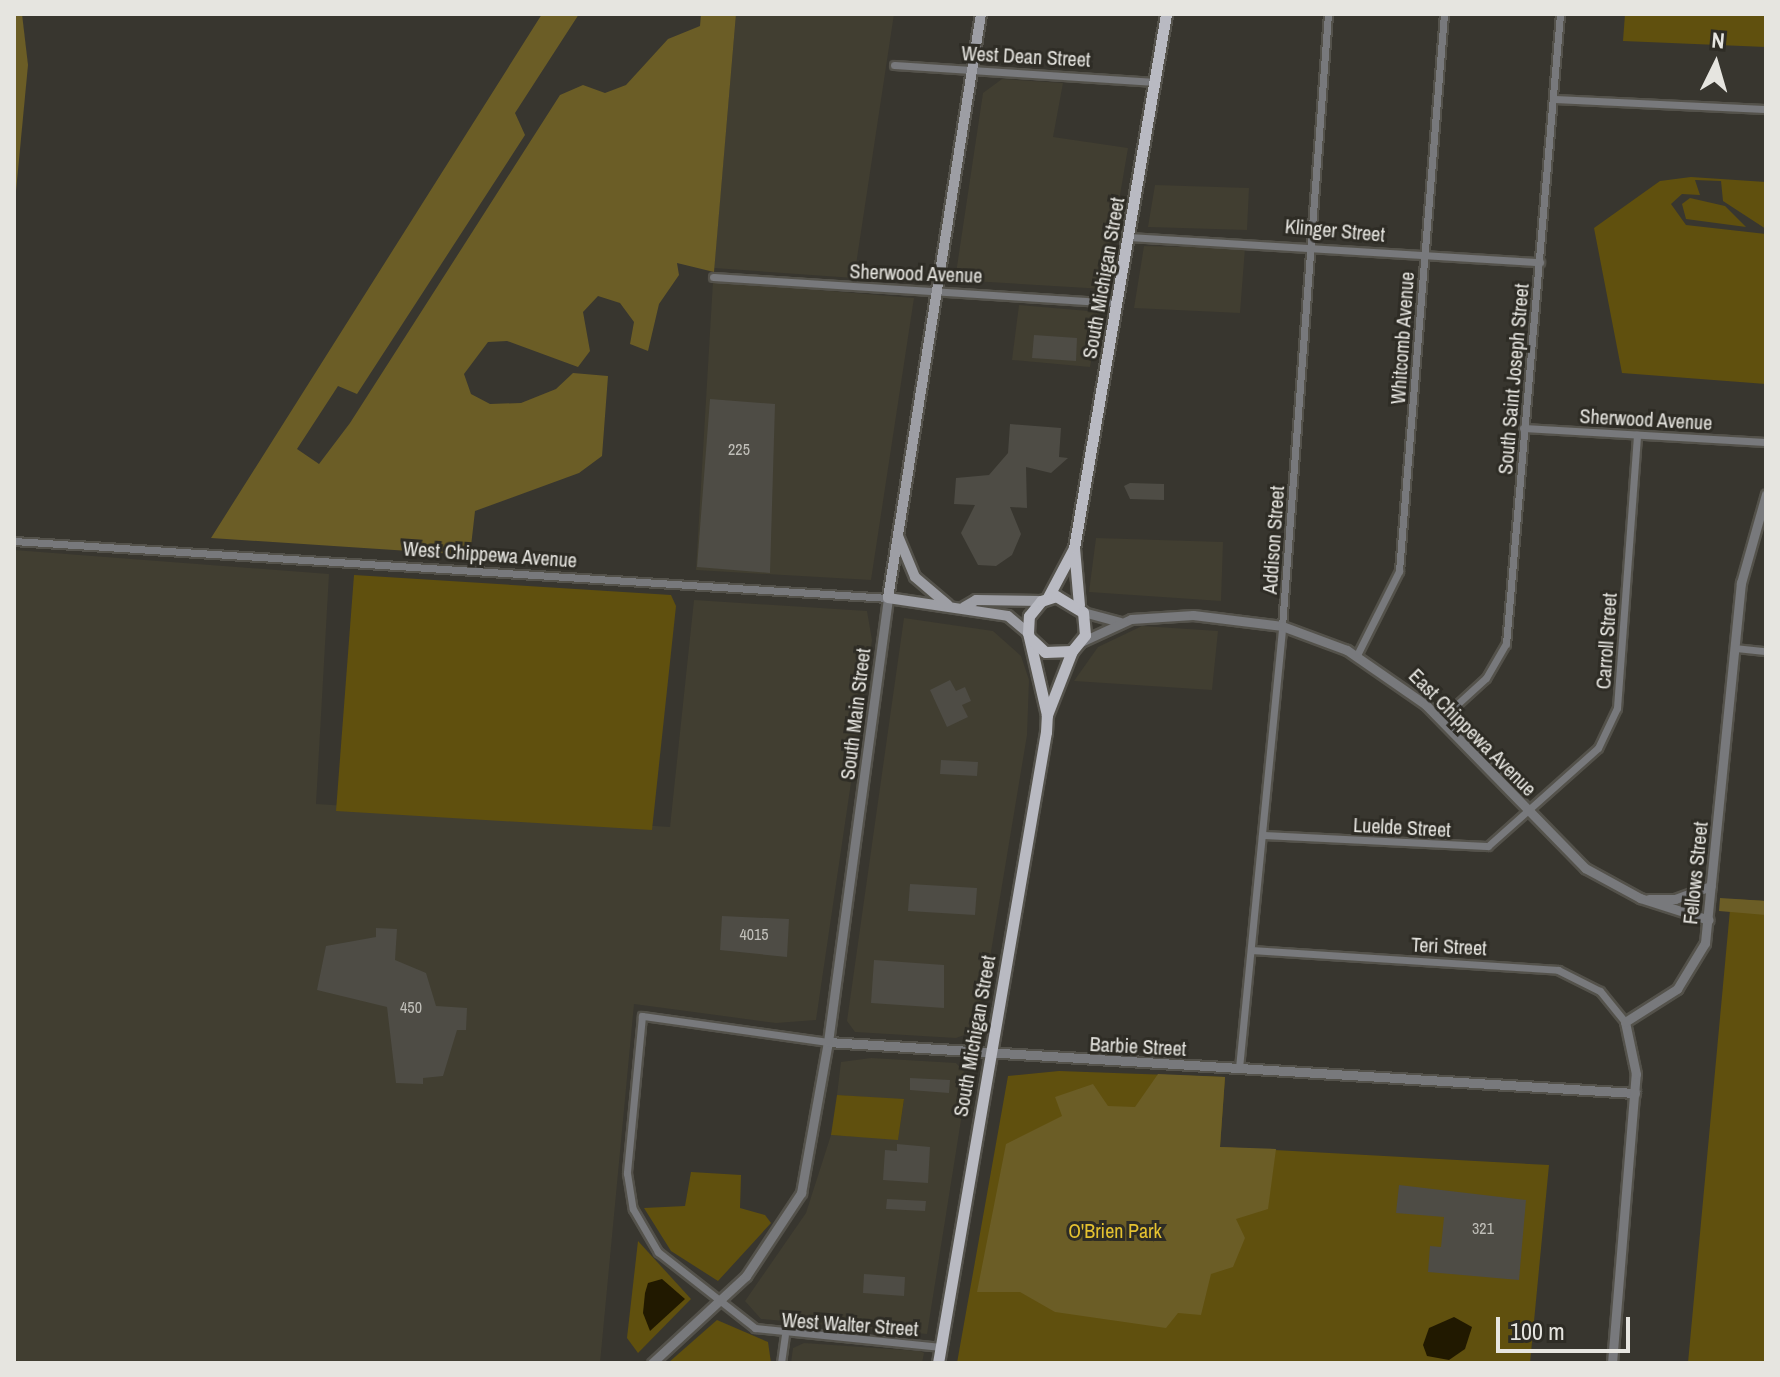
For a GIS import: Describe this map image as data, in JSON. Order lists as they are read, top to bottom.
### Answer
{
  "streets": {
    "main road": ["South Michigan Street", "West Chippewa Avenue", "South Main Street"],
    "street": [
      "West Dean Street",
      "Klinger Street",
      "Sherwood Avenue",
      "Whitcomb Avenue",
      "South Saint Joseph Street",
      "Addison Street",
      "Carroll Street",
      "East Chippewa Avenue",
      "Luelde Street",
      "Fellows Street",
      "Teri Street",
      "Barbie Street",
      "West Walter Street"
    ]
  },
  "crossings": [
    ["West Dean Street", "South Michigan Street"],
    ["West Dean Street", "South Main Street"],
    ["Klinger Street", "South Michigan Street"],
    ["Klinger Street", "Whitcomb Avenue"],
    ["Klinger Street", "South Saint Joseph Street"],
    ["Klinger Street", "Addison Street"],
    ["Sherwood Avenue", "South Michigan Street"],
    ["Sherwood Avenue", "South Saint Joseph Street"],
    ["Sherwood Avenue", "Carroll Street"],
    ["Sherwood Avenue", "South Main Street"],
    ["South Michigan Street", "West Chippewa Avenue"],
    ["South Michigan Street", "East Chippewa Avenue"],
    ["South Michigan Street", "Barbie Street"],
    ["South Michigan Street", "West Walter Street"],
    ["Whitcomb Avenue", "East Chippewa Avenue"],
    ["South Saint Joseph Street", "East Chippewa Avenue"],
    ["Addison Street", "East Chippewa Avenue"],
    ["Addison Street", "Luelde Street"],
    ["Addison Street", "Teri Street"],
    ["Addison Street", "Barbie Street"],
    ["West Chippewa Avenue", "South Main Street"],
    ["West Chippewa Avenue", "East Chippewa Avenue"],
    ["Carroll Street", "East Chippewa Avenue"],
    ["Carroll Street", "Luelde Street"],
    ["South Main Street", "Barbie Street"],
    ["South Main Street", "West Walter Street"],
    ["East Chippewa Avenue", "Luelde Street"],
    ["East Chippewa Avenue", "Fellows Street"],
    ["Fellows Street", "Teri Street"],
    ["Barbie Street", "West Walter Street"]
  ],
  "parks": ["O'Brien Park"],
  "house_numbers": [
    "225",
    "4015",
    "450",
    "321"
  ],
  "scale_bar": "100 m",
  "north": "top"
}
